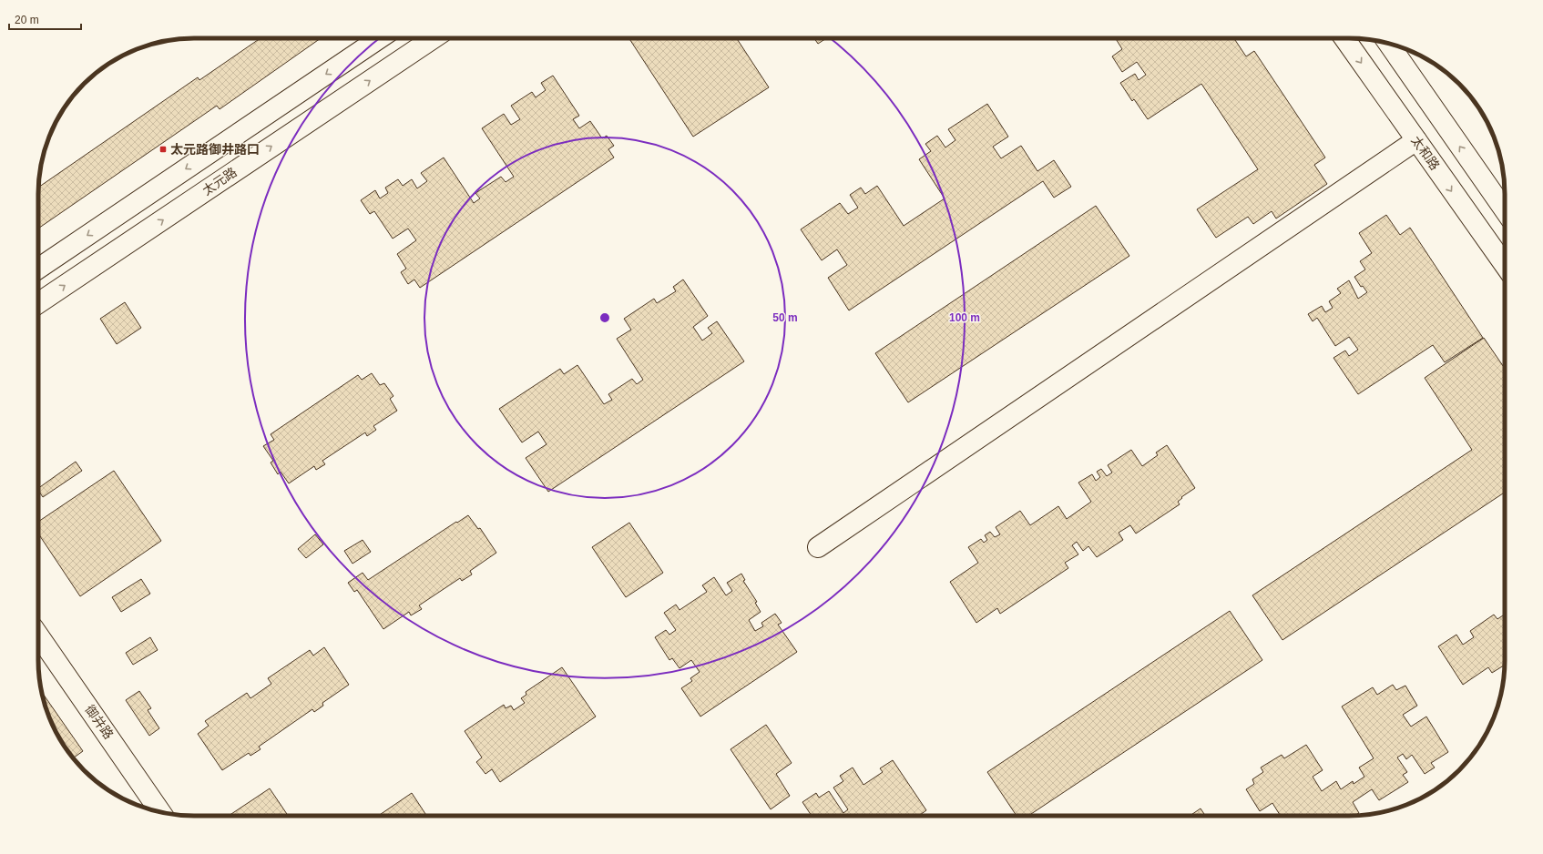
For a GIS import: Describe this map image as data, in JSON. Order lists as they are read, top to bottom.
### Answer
{
  "streets": {
    "main road": ["太和路", "太元路", "御井路"]
  },
  "places": {
    "transit": ["太元路御井路口"]
  },
  "scale_bar": "20 m",
  "rings": ["50 m", "100 m"]
}
